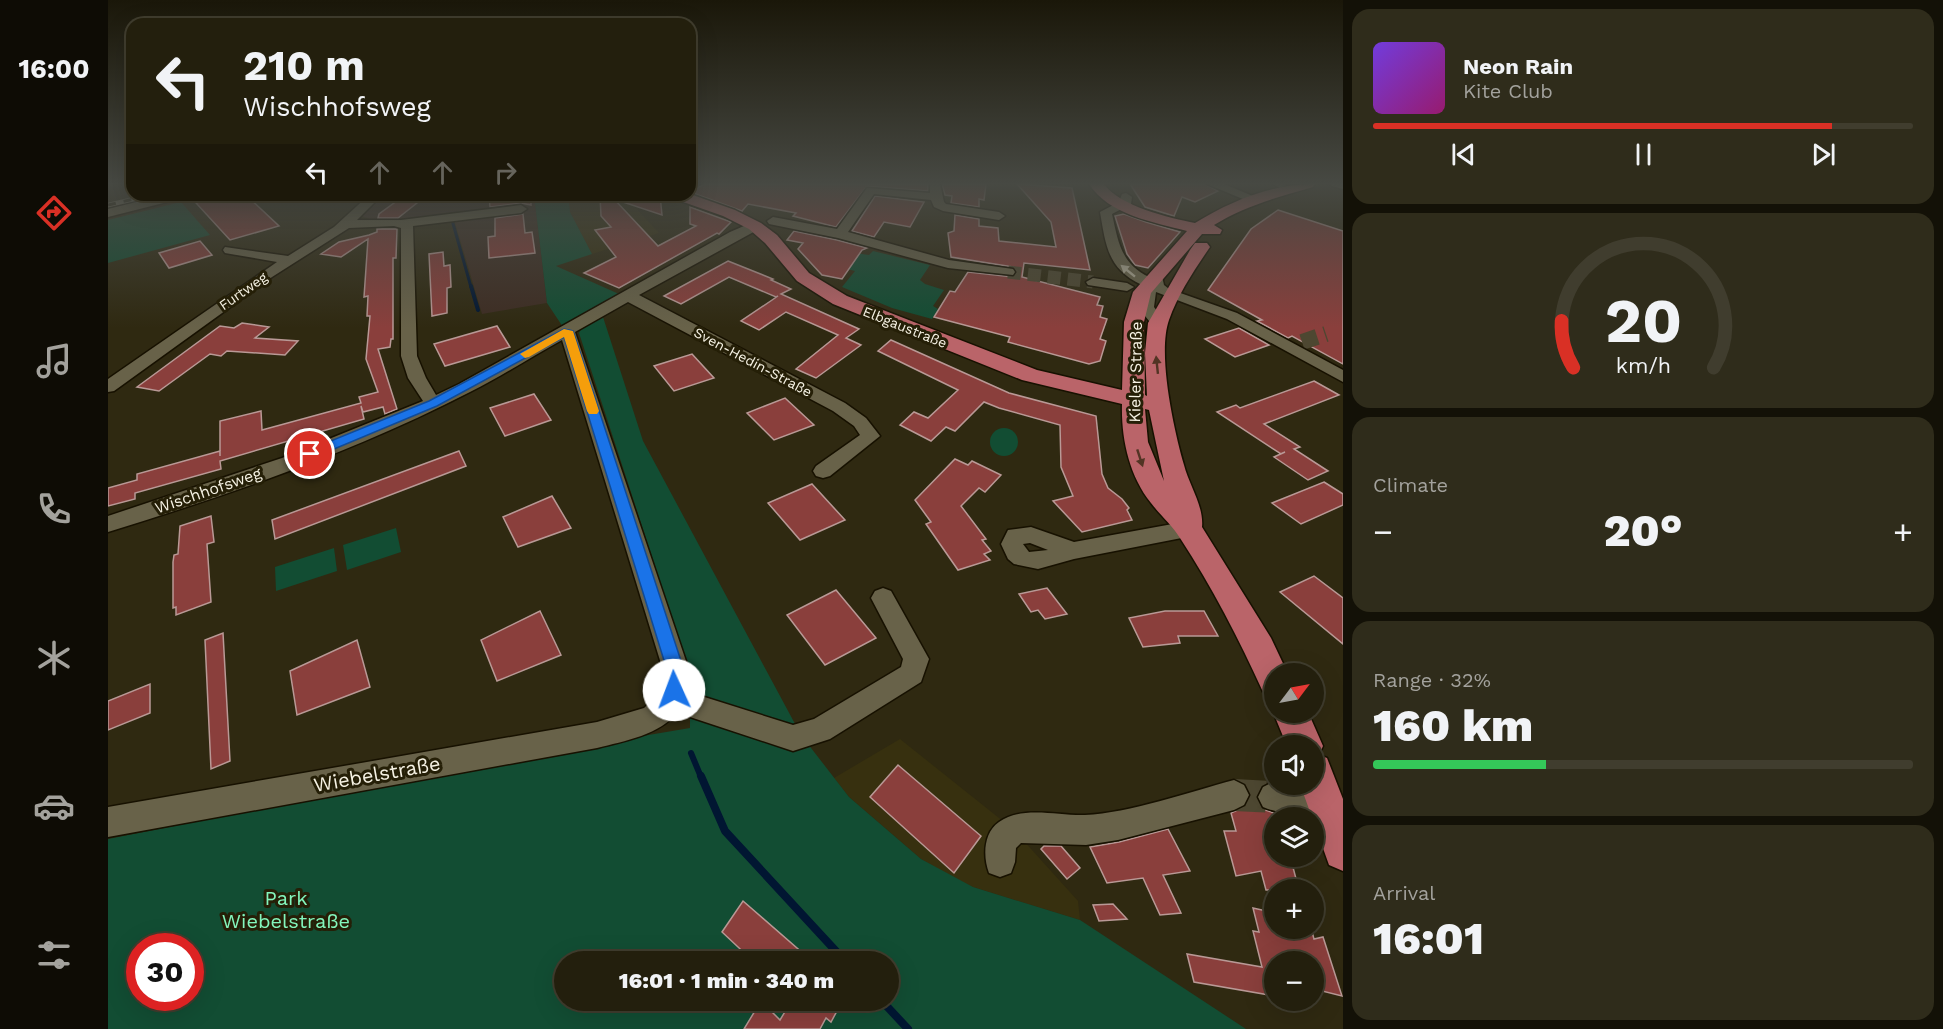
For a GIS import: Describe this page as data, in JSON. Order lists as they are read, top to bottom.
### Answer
{
  "streets": {
    "main road": ["Elbgaustraße", "Kieler Straße"],
    "street": [
      "Furtweg",
      "Sven-Hedin-Straße",
      "Wischhofsweg",
      "Wiebelstraße"
    ]
  },
  "crossings": [
    ["Elbgaustraße", "Kieler Straße"],
    ["Sven-Hedin-Straße", "Wischhofsweg"]
  ],
  "parks": ["Park Wiebelstraße"],
  "north": "top right",
  "page": {
    "tabs": "16:00",
    "turn": ["210 m", "Wischhofsweg"],
    "song": ["Neon Rain", "Kite Club"],
    "tile": [
      "Climate",
      ["Range · 32%", "160 km"],
      ["Arrival", "16:01"]
    ],
    "heat": ["−", "20°", "+"],
    "map_buttons": ["+", "−"],
    "limit": "30",
    "trip": "16:01 · 1 min · 340 m",
    "gauge": ["20", "km/h"]
  }
}
